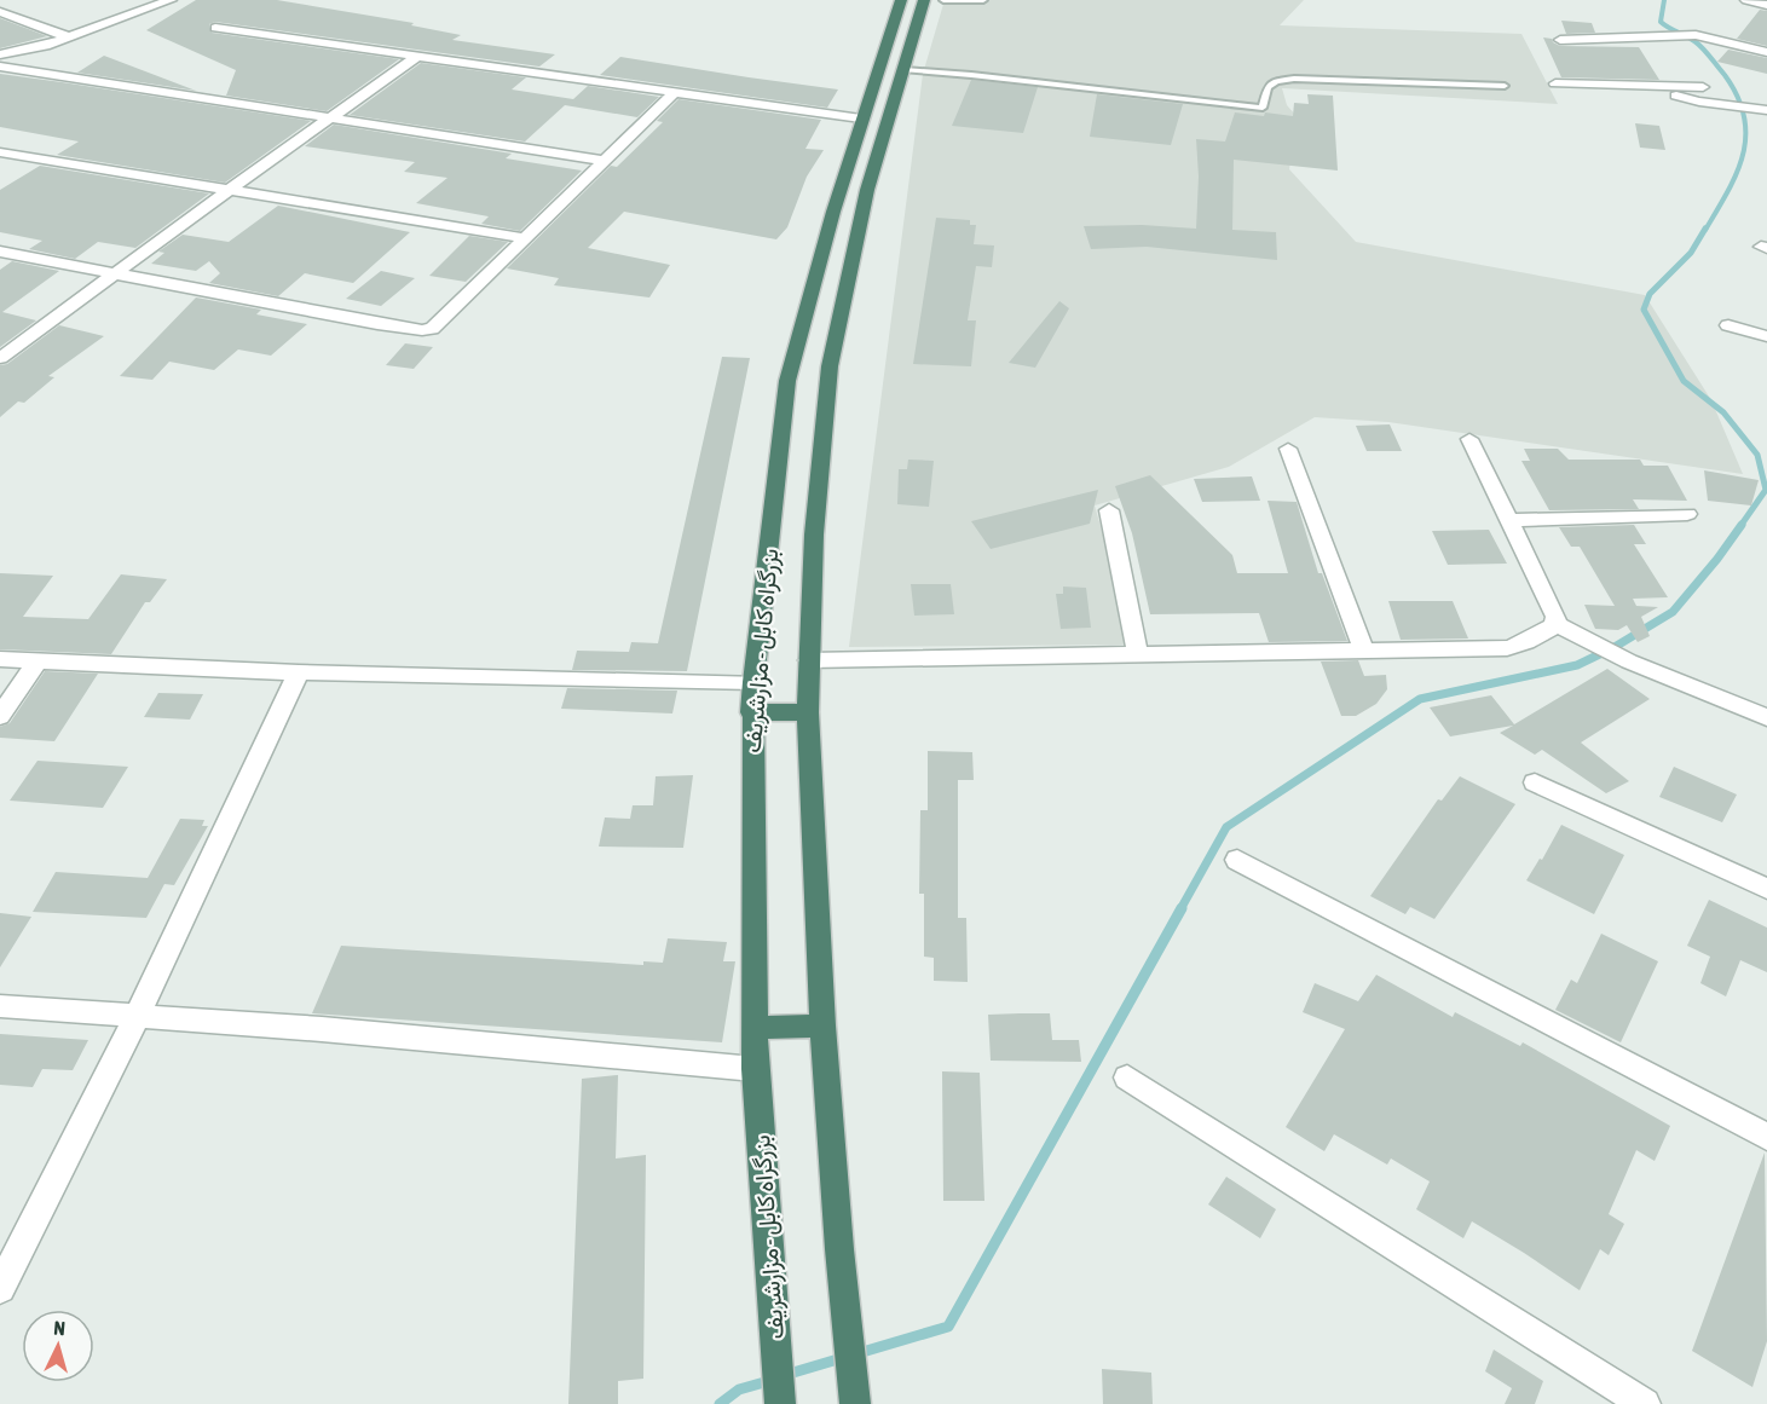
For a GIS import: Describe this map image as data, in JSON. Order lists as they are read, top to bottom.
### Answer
{
  "streets": {
    "highway": ["بزرگراه کابل - مزارشریف"]
  },
  "north": "top"
}
